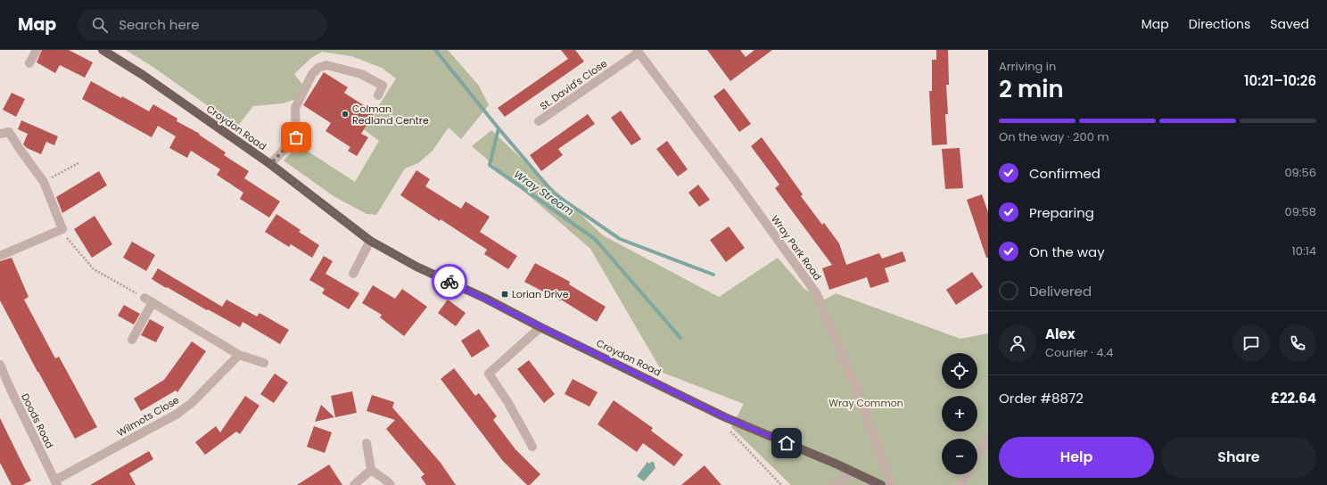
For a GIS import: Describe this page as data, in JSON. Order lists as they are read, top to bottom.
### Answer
{
  "streets": {
    "main road": ["Croydon Road"],
    "street": [
      "St. David's Close",
      "Wray Park Road",
      "Wilmots Close",
      "Doods Road"
    ]
  },
  "crossings": [
    ["St. David's Close", "Wray Park Road"],
    ["Wilmots Close", "Doods Road"]
  ],
  "water": ["Wray Stream"],
  "parks": ["Wray Common"],
  "places": {
    "other": ["Colman Redland Centre"],
    "transit": ["Lorian Drive"]
  },
  "page": {
    "header": "Map",
    "search": "Search here",
    "nav": ["Map", "Directions", "Saved"],
    "heading": ["2 min", "Arriving in", "10:21–10:26"],
    "panel": [
      "Alex",
      "Courier · 4.4",
      "Order #8872",
      "£22.64"
    ],
    "bar": "On the way · 200 m",
    "list": [
      ["Confirmed", "09:56"],
      ["Preparing", "09:58"],
      ["On the way", "10:14"],
      "Delivered"
    ],
    "map_buttons": ["+", "−"],
    "buttons": ["Help", "Share"]
  }
}
